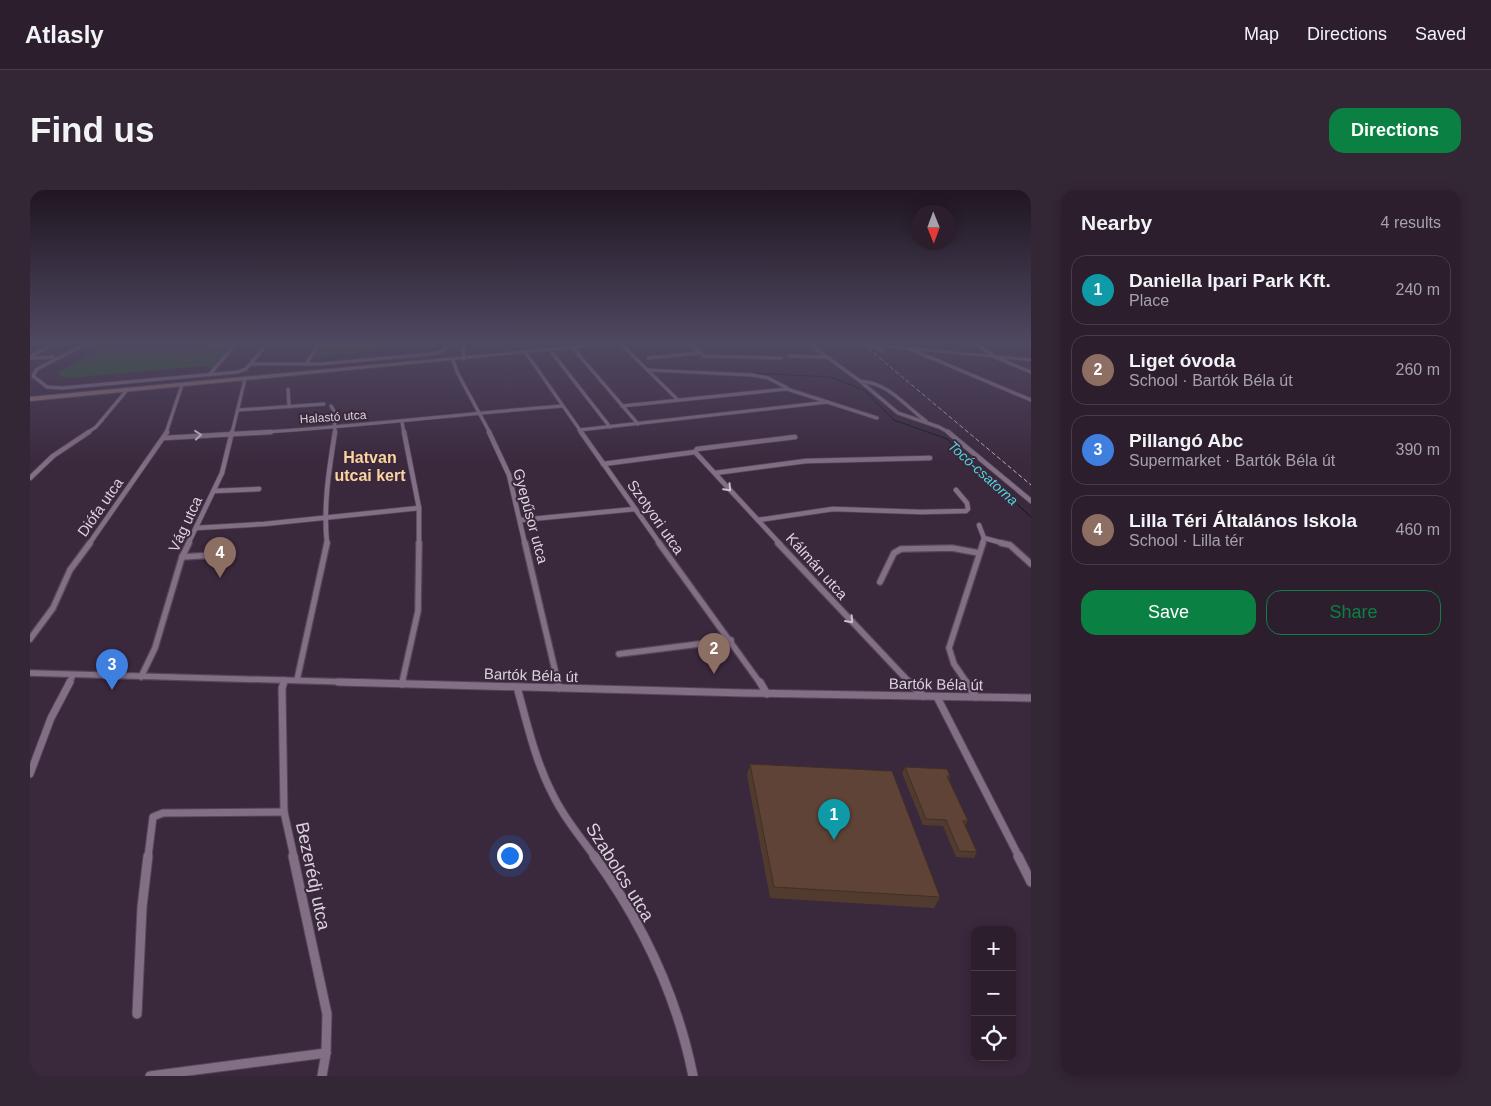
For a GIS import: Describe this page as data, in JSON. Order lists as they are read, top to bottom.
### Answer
{
  "streets": {
    "street": [
      "Halastó utca",
      "Diófa utca",
      "Gyepűsor utca",
      "Szotyori utca",
      "Vág utca",
      "Kálmán utca",
      "Bartók Béla út",
      "Szabolcs utca",
      "Bezerédj utca"
    ]
  },
  "crossings": [
    ["Halastó utca", "Diófa utca"],
    ["Halastó utca", "Gyepűsor utca"],
    ["Halastó utca", "Szotyori utca"],
    ["Halastó utca", "Vág utca"],
    ["Gyepűsor utca", "Bartók Béla út"],
    ["Szotyori utca", "Bartók Béla út"],
    ["Vág utca", "Bartók Béla út"],
    ["Kálmán utca", "Bartók Béla út"],
    ["Bartók Béla út", "Szabolcs utca"],
    ["Bartók Béla út", "Bezerédj utca"]
  ],
  "one_way": ["Kálmán utca"],
  "districts": ["Hatvan utcai kert"],
  "water": ["Tocó-csatorna"],
  "north": "bottom",
  "page": {
    "header": "Atlasly",
    "nav": ["Map", "Directions", "Saved"],
    "buttons": [
      "Directions",
      ["Save", "Share"]
    ],
    "title": "Find us",
    "heading": ["Nearby", "4 results"],
    "list": [
      {
        "mark": "1",
        "name": "Daniella Ipari Park Kft.",
        "note": "Place",
        "value": "240 m"
      },
      {
        "mark": "2",
        "name": "Liget óvoda",
        "note": "School · Bartók Béla út",
        "value": "260 m"
      },
      {
        "mark": "3",
        "name": "Pillangó Abc",
        "note": "Supermarket · Bartók Béla út",
        "value": "390 m"
      },
      {
        "mark": "4",
        "name": "Lilla Téri Általános Iskola",
        "note": "School · Lilla tér",
        "value": "460 m"
      }
    ],
    "pins": [
      "4",
      "2",
      "3",
      "1"
    ],
    "map_buttons": ["+", "−"]
  }
}
